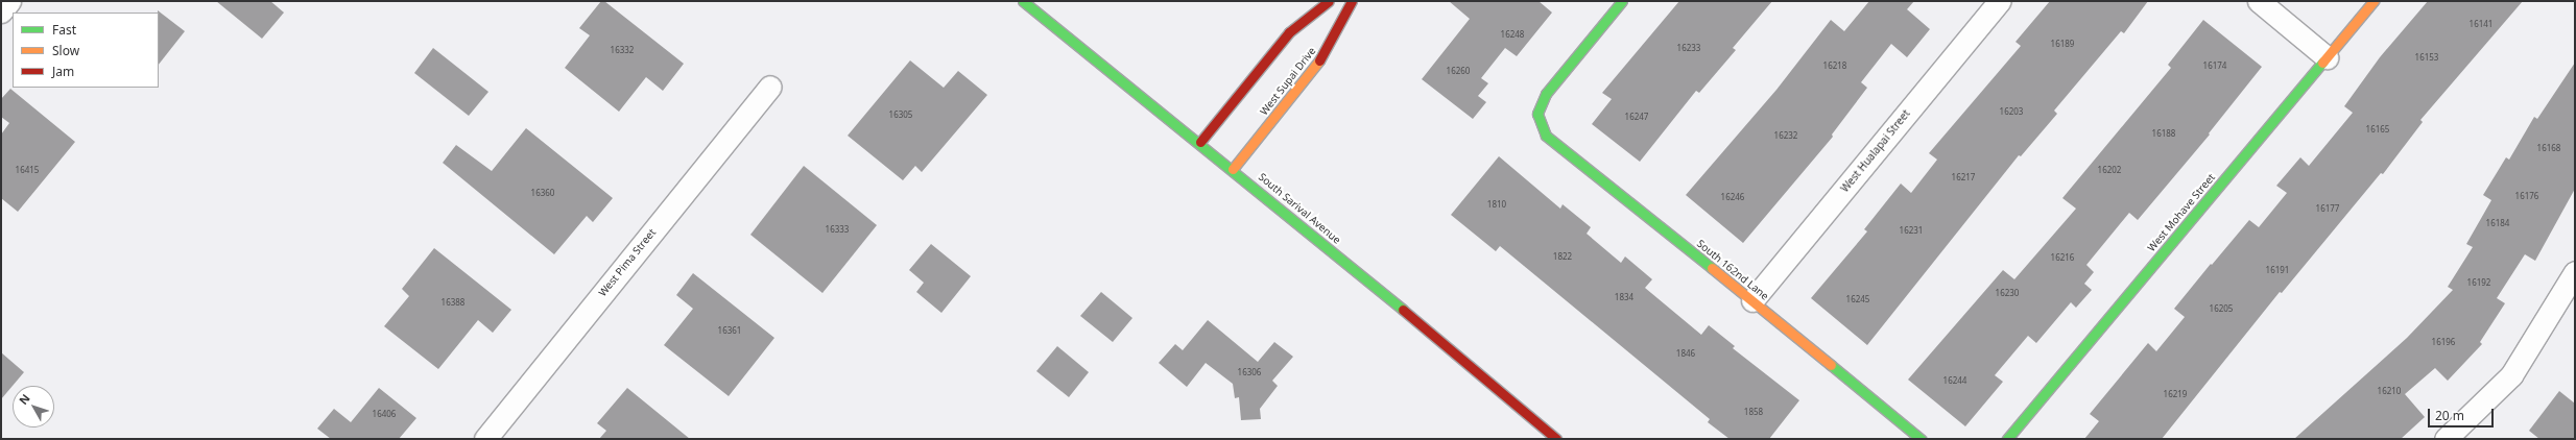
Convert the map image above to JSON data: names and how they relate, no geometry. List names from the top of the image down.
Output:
{
  "streets": {
    "street": [
      "West Supai Drive",
      "West Hualapai Street",
      "South Sarival Avenue",
      "West Mohave Street",
      "West Pima Street",
      "South 162nd Lane"
    ]
  },
  "crossings": [
    ["West Supai Drive", "South Sarival Avenue"],
    ["West Hualapai Street", "South 162nd Lane"]
  ],
  "house_numbers": [
    "16141",
    "16248",
    "16189",
    "16233",
    "16332",
    "16153",
    "16218",
    "16174",
    "16260",
    "16203",
    "16305",
    "16247",
    "16165",
    "16188",
    "16232",
    "16168",
    "16415",
    "16202",
    "16217",
    "16360",
    "16176",
    "16246",
    "1810",
    "16177",
    "16184",
    "16333",
    "16231",
    "1822",
    "16216",
    "16191",
    "16192",
    "16230",
    "1834",
    "16245",
    "16388",
    "16205",
    "16361",
    "16196",
    "1846",
    "16306",
    "16244",
    "16210",
    "16219",
    "1858",
    "16406"
  ],
  "legend": ["Fast", "Slow", "Jam"],
  "scale_bar": "20 m",
  "north": "top left"
}
